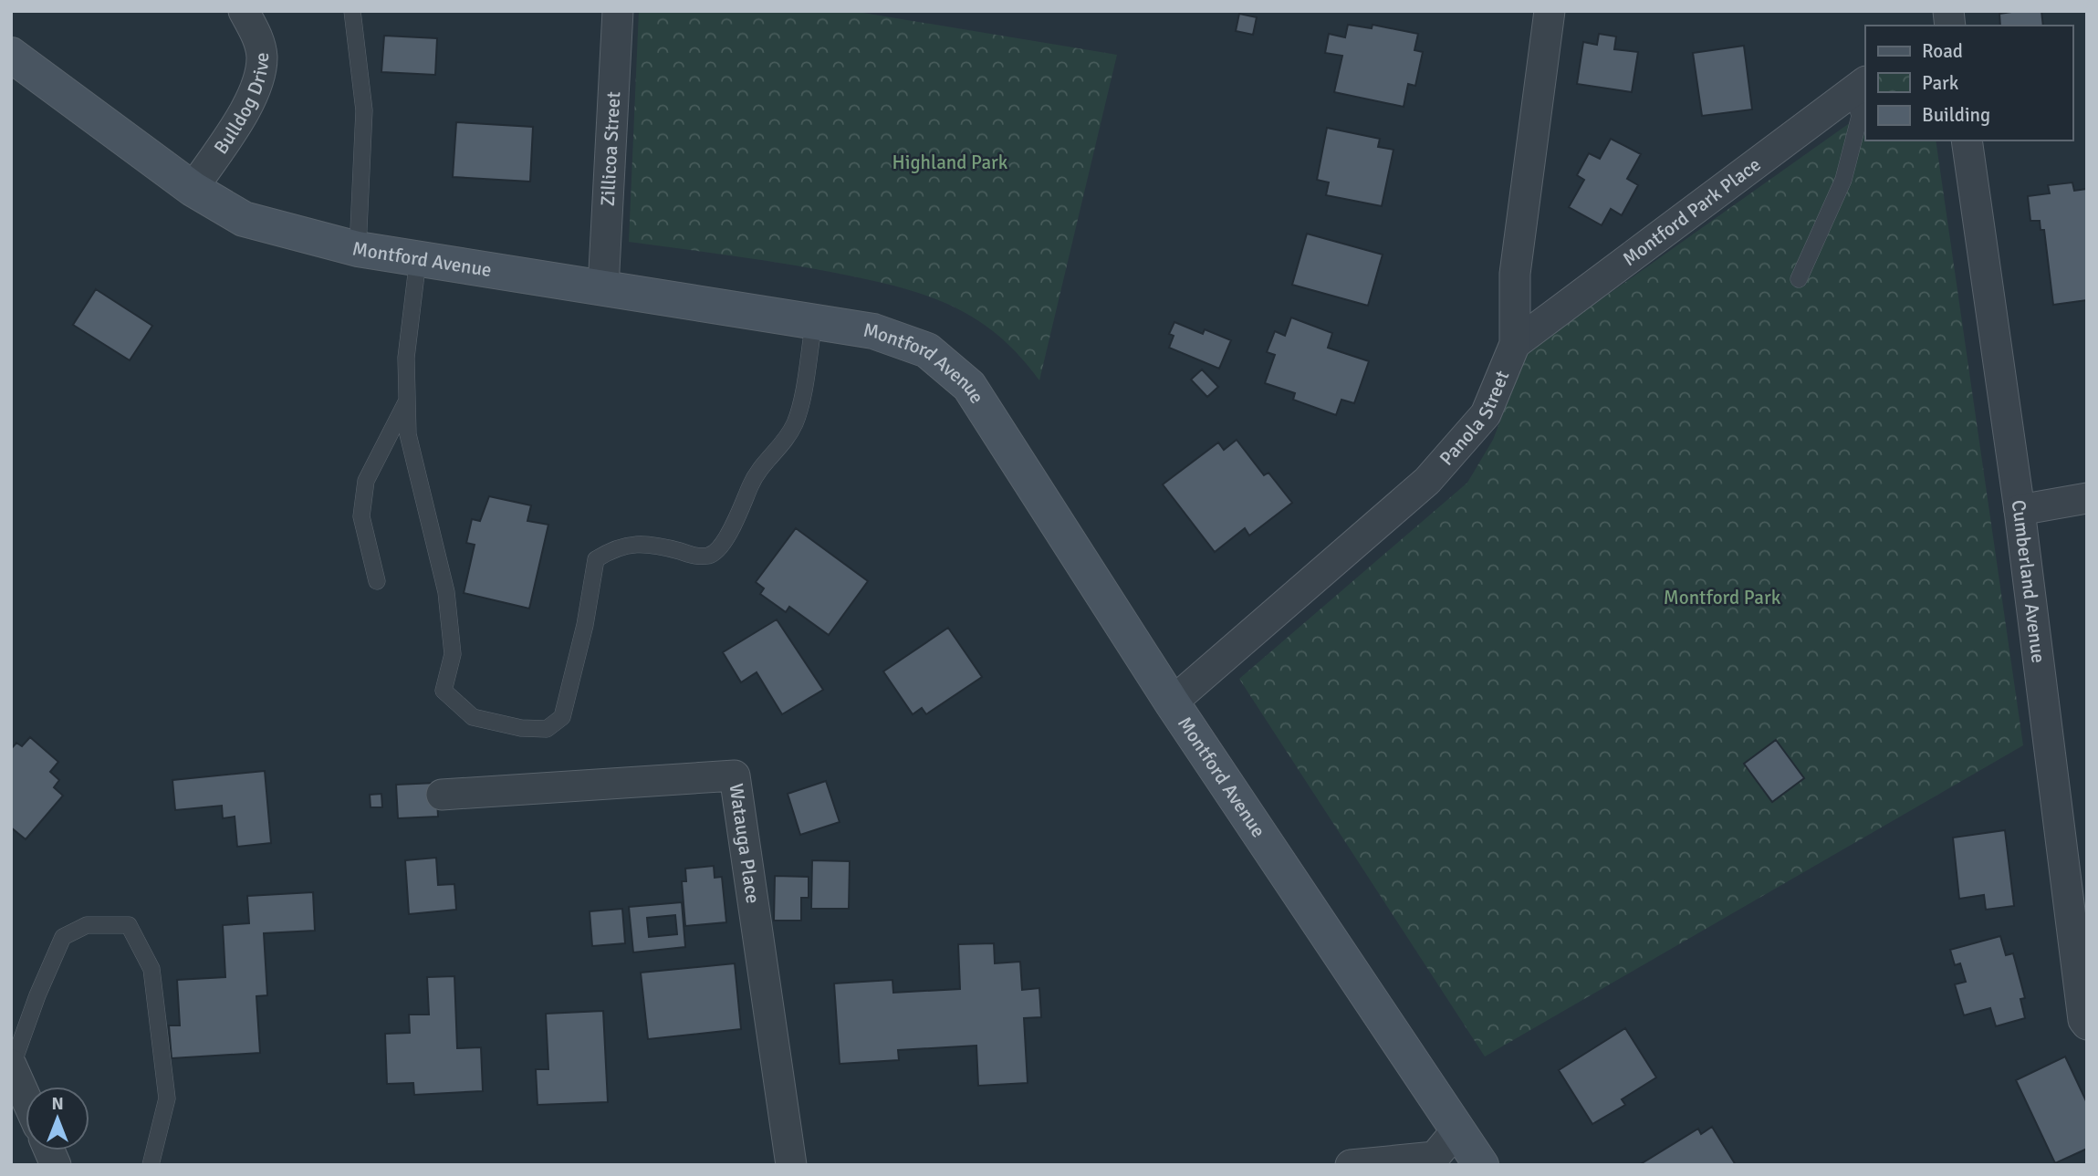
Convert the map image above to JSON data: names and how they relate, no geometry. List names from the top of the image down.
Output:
{
  "streets": {
    "street": [
      "Bulldog Drive",
      "Zillicoa Street",
      "Montford Park Place",
      "Montford Avenue",
      "Panola Street",
      "Cumberland Avenue",
      "Watauga Place"
    ]
  },
  "crossings": [
    ["Bulldog Drive", "Montford Avenue"],
    ["Zillicoa Street", "Montford Avenue"],
    ["Montford Park Place", "Panola Street"],
    ["Montford Avenue", "Panola Street"]
  ],
  "parks": ["Highland Park", "Montford Park"],
  "legend": ["Road", "Park", "Building"],
  "north": "top"
}
